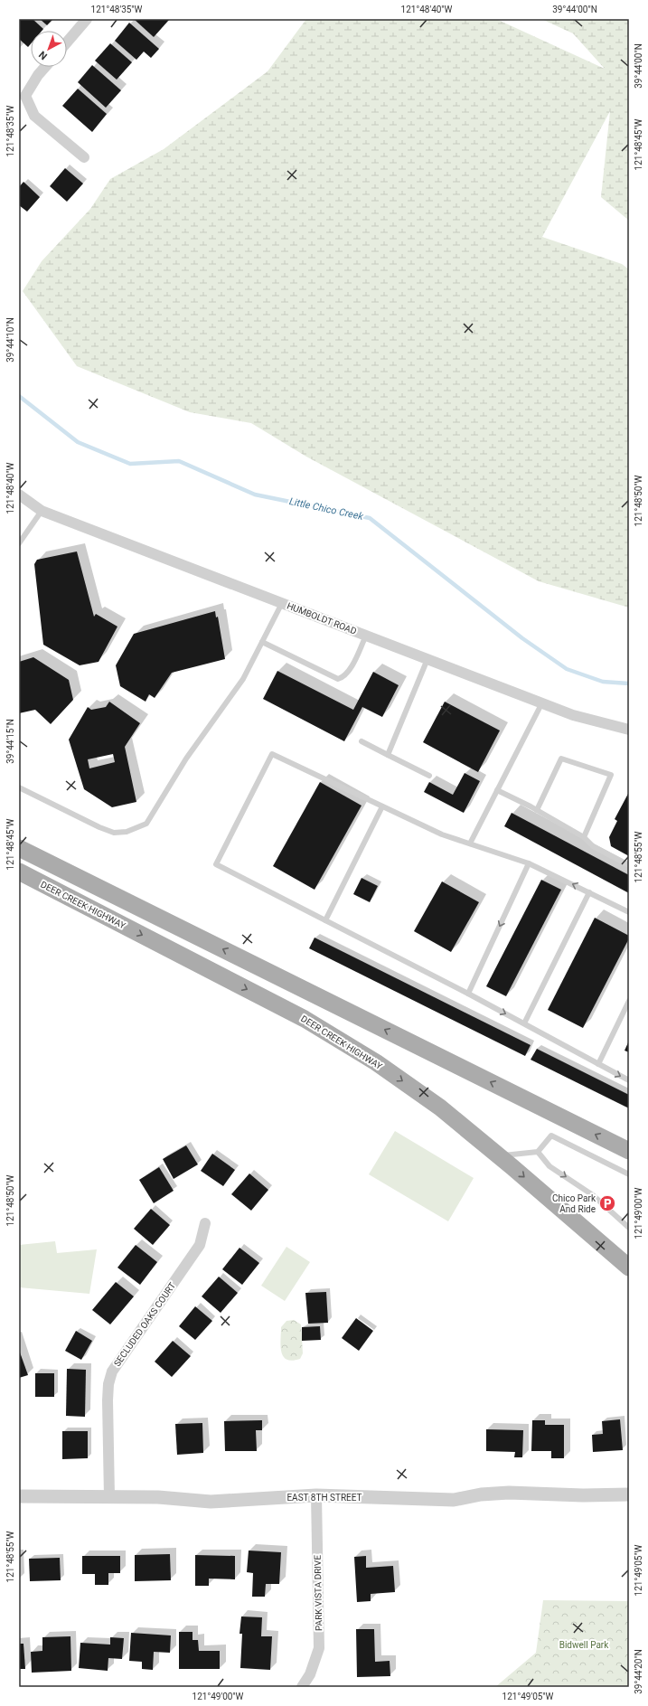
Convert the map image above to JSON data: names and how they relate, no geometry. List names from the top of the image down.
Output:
{
  "streets": {
    "main road": ["DEER CREEK HIGHWAY"],
    "street": [
      "HUMBOLDT ROAD",
      "SECLUDED OAKS COURT",
      "EAST 8TH STREET",
      "PARK VISTA DRIVE"
    ]
  },
  "crossings": [
    ["SECLUDED OAKS COURT", "EAST 8TH STREET"],
    ["EAST 8TH STREET", "PARK VISTA DRIVE"]
  ],
  "water": ["Little Chico Creek"],
  "parks": ["Bidwell Park"],
  "places": {
    "parking": ["Chico Park And Ride"]
  },
  "north": "bottom left",
  "coordinates": [
    "121°48'35\"W",
    "121°48'40\"W",
    "39°44'00\"N",
    "121°48'45\"W",
    "39°44'10\"N",
    "121°48'50\"W",
    "39°44'15\"N",
    "121°48'55\"W",
    "121°49'00\"W",
    "121°49'05\"W",
    "39°44'20\"N"
  ]
}
